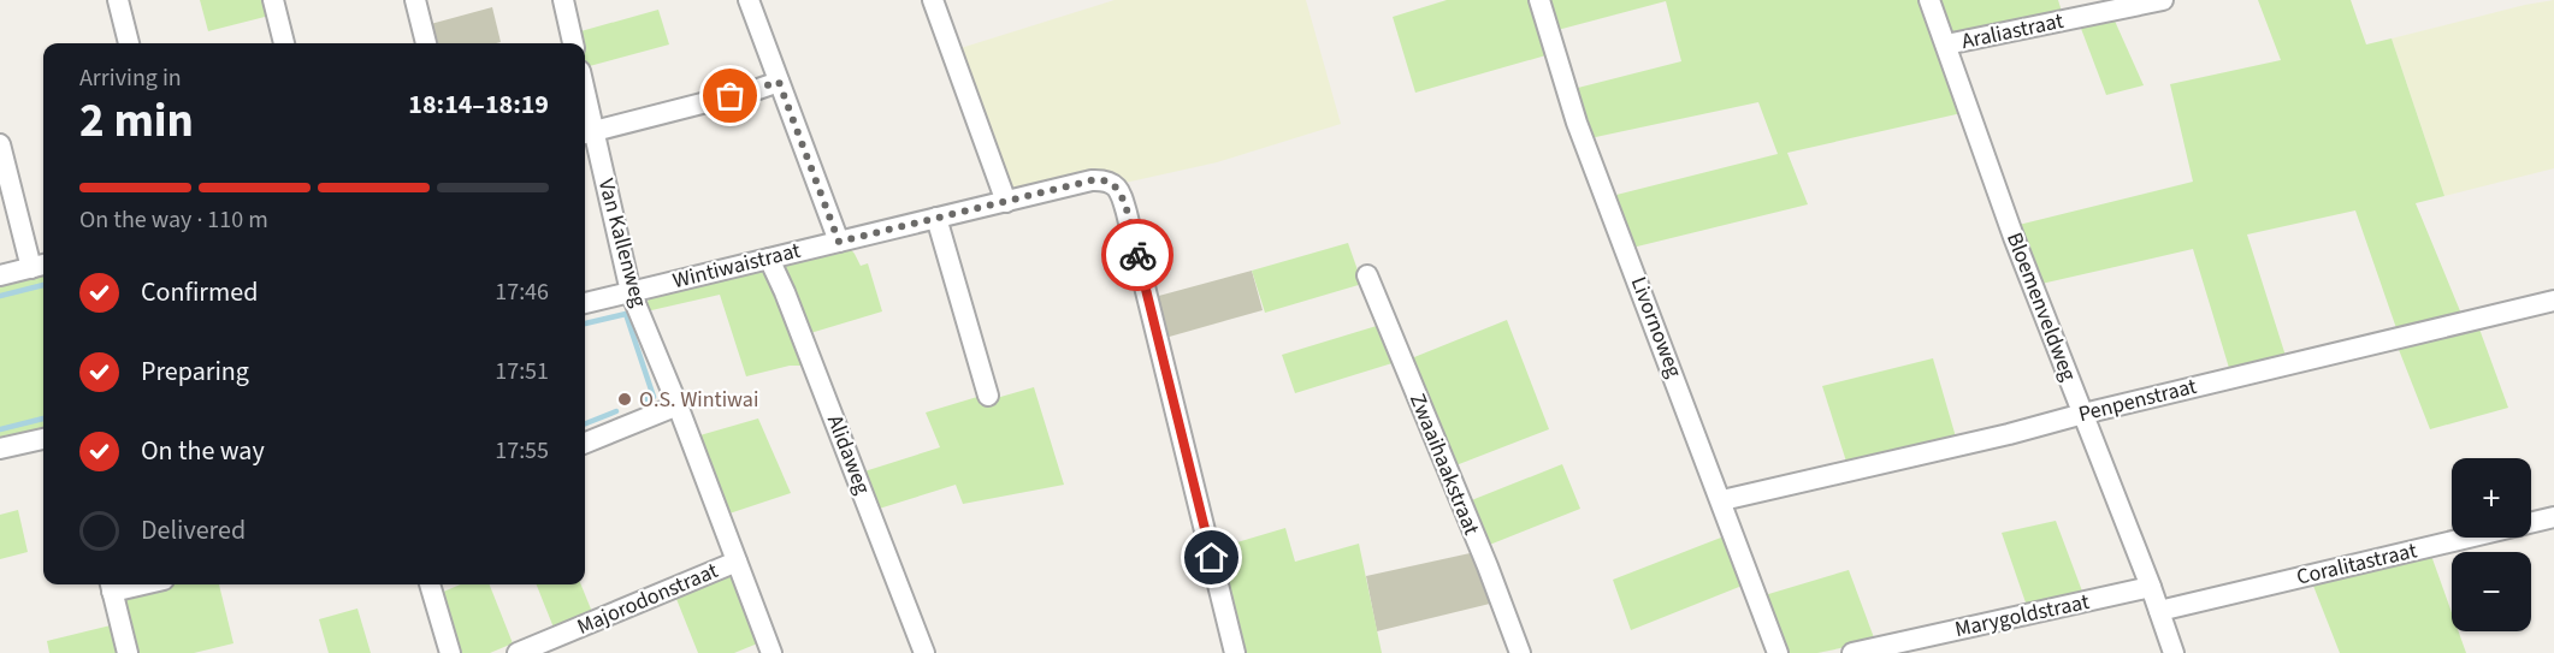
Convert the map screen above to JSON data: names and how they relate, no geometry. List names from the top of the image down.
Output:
{
  "streets": {
    "street": [
      "Araliastraat",
      "Van Kallenweg",
      "Wintiwaistraat",
      "Bloemenveldweg",
      "Livornoweg",
      "Penpenstraat",
      "Alidaweg",
      "Zwaaihaakstraat",
      "Coralitastraat",
      "Majorodonstraat",
      "Marygoldstraat"
    ]
  },
  "crossings": [
    ["Araliastraat", "Bloemenveldweg"],
    ["Van Kallenweg", "Wintiwaistraat"],
    ["Van Kallenweg", "Majorodonstraat"],
    ["Wintiwaistraat", "Alidaweg"],
    ["Bloemenveldweg", "Penpenstraat"],
    ["Bloemenveldweg", "Coralitastraat"],
    ["Bloemenveldweg", "Marygoldstraat"],
    ["Livornoweg", "Penpenstraat"]
  ],
  "places": ["O.S. Wintiwai"],
  "page": {
    "heading": ["2 min", "Arriving in", "18:14–18:19"],
    "bar": "On the way · 110 m",
    "list": [
      ["Confirmed", "17:46"],
      ["Preparing", "17:51"],
      ["On the way", "17:55"],
      "Delivered"
    ],
    "map_buttons": ["+", "−"]
  }
}
